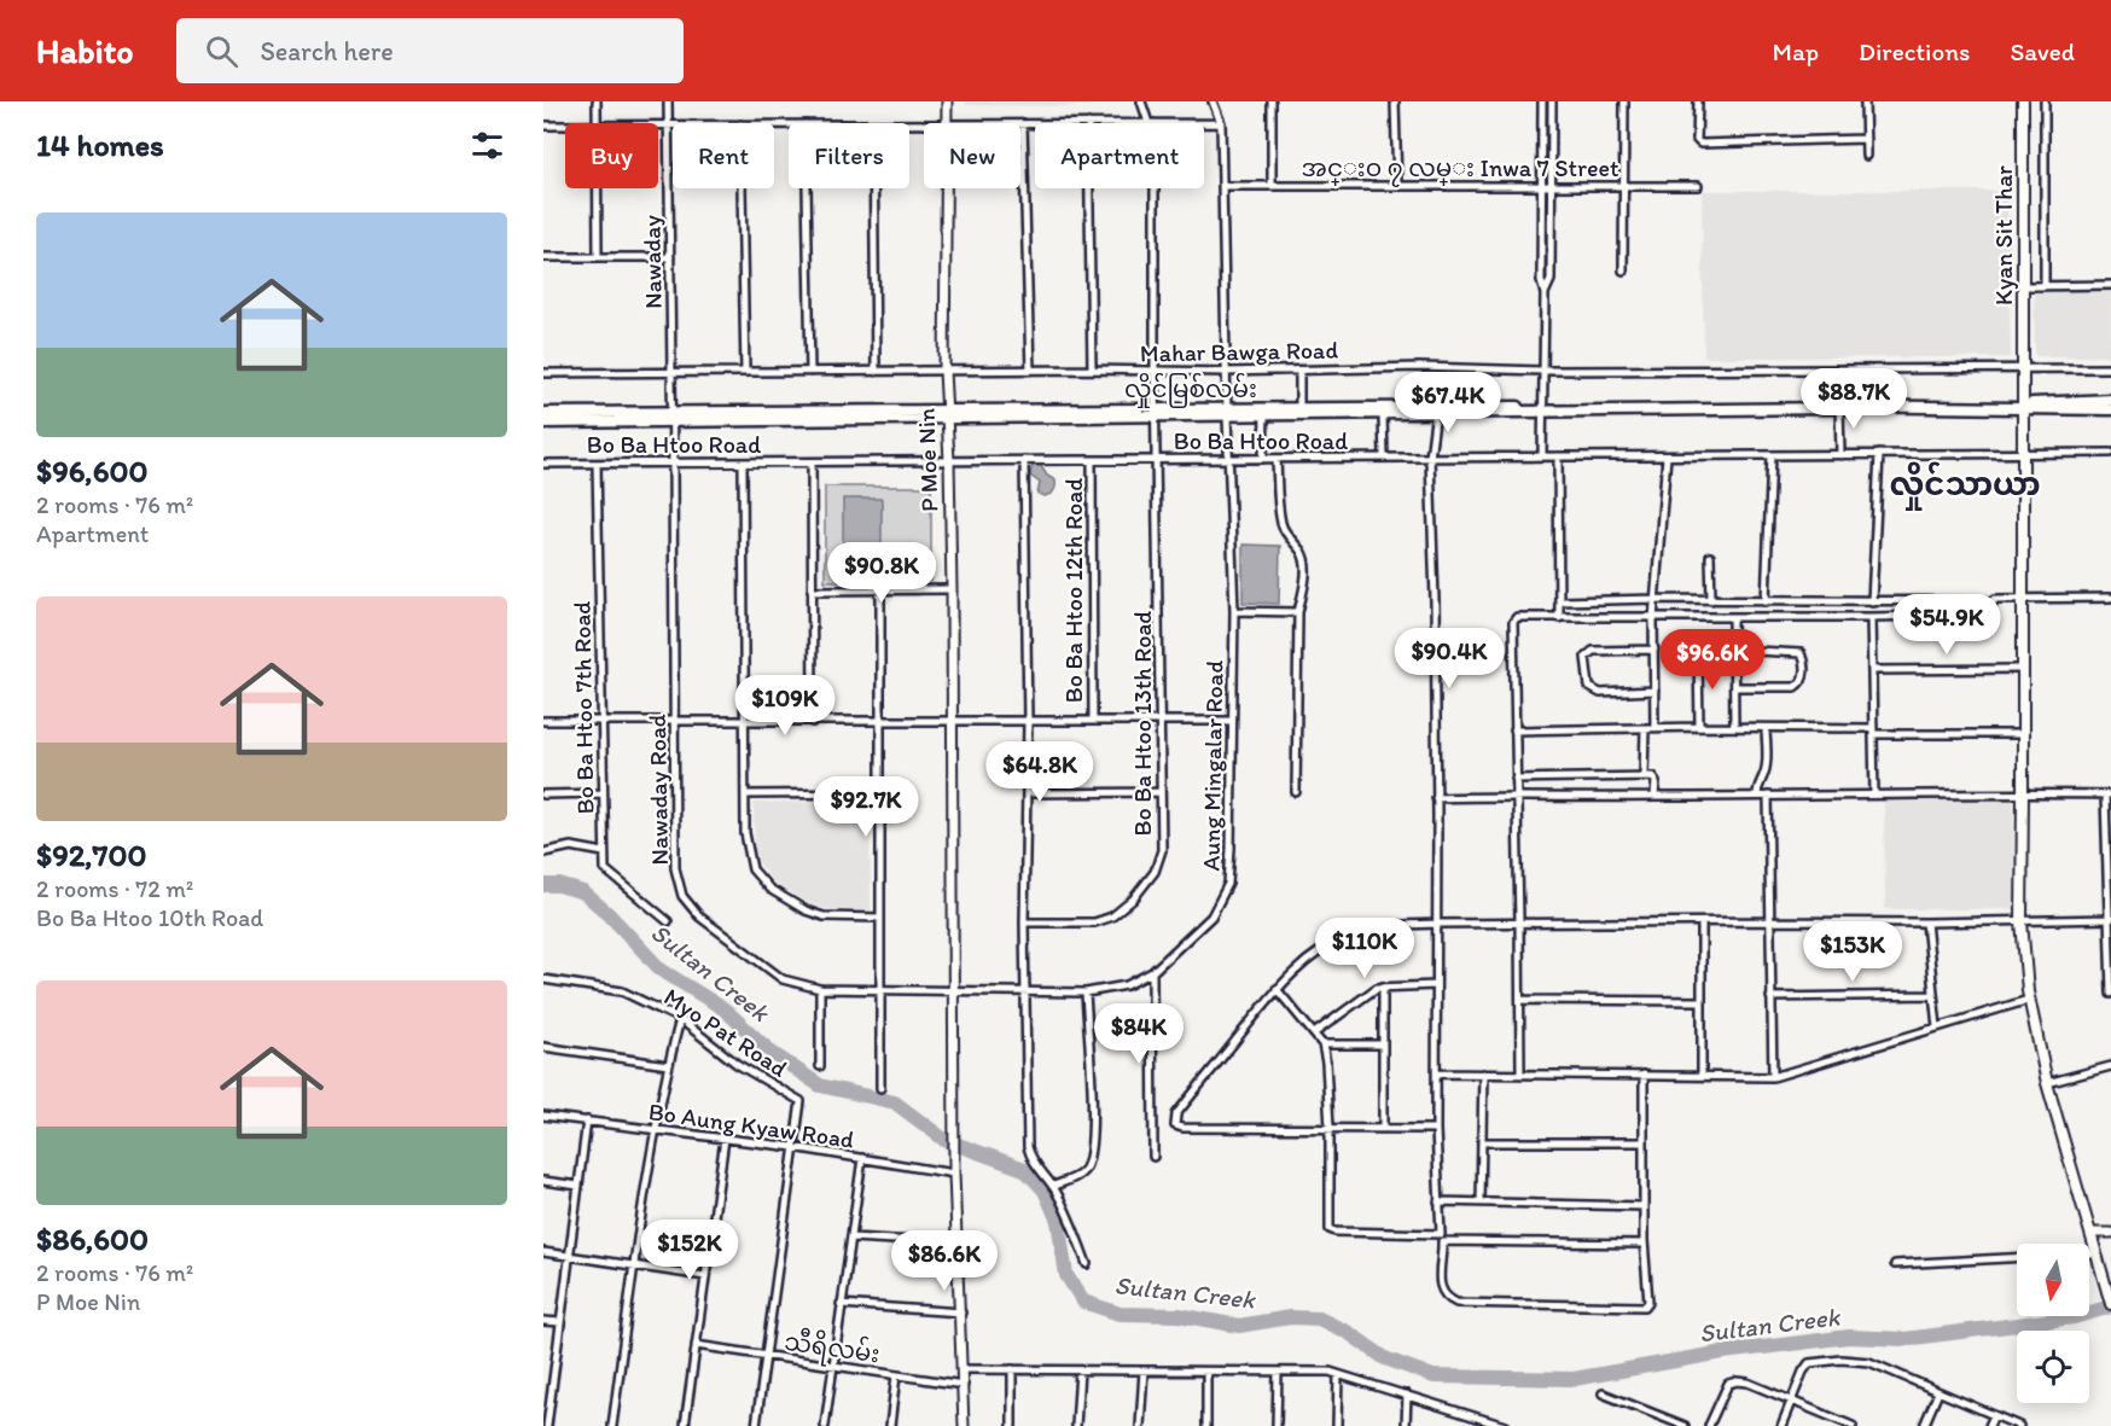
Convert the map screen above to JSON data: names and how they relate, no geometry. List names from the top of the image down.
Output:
{
  "streets": {
    "main road": ["Kyan Sit Thar", "လှိုင်မြစ်လမ်း"],
    "street": [
      "အင္းဝ ၇ လမ္း Inwa 7 Street",
      "Nawaday",
      "Mahar Bawga Road",
      "Bo Ba Htoo Road",
      "P Moe Nin",
      "Bo Ba Htoo 12th Road",
      "Bo Ba Htoo 7th Road",
      "Bo Ba Htoo 13th Road",
      "Aung Mingalar Road",
      "Nawaday Road",
      "Myo Pat Road",
      "Bo Aung Kyaw Road",
      "သီရိလမ်း"
    ]
  },
  "crossings": [
    ["အင္းဝ ၇ လမ္း Inwa 7 Street", "Aung Mingalar Road"],
    ["Kyan Sit Thar", "Mahar Bawga Road"],
    ["Kyan Sit Thar", "လှိုင်မြစ်လမ်း"],
    ["Kyan Sit Thar", "Bo Ba Htoo Road"],
    ["Nawaday", "Mahar Bawga Road"],
    ["Nawaday", "လှိုင်မြစ်လမ်း"],
    ["Nawaday", "Nawaday Road"],
    ["Mahar Bawga Road", "P Moe Nin"],
    ["Mahar Bawga Road", "Bo Ba Htoo 13th Road"],
    ["Mahar Bawga Road", "Aung Mingalar Road"],
    ["လှိုင်မြစ်လမ်း", "P Moe Nin"],
    ["လှိုင်မြစ်လမ်း", "Bo Ba Htoo 13th Road"],
    ["လှိုင်မြစ်လမ်း", "Aung Mingalar Road"],
    ["လှိုင်မြစ်လမ်း", "Nawaday Road"],
    ["Bo Ba Htoo Road", "P Moe Nin"],
    ["Bo Ba Htoo Road", "Bo Ba Htoo 12th Road"],
    ["Bo Ba Htoo Road", "Bo Ba Htoo 7th Road"],
    ["Bo Ba Htoo Road", "Bo Ba Htoo 13th Road"],
    ["Bo Ba Htoo Road", "Aung Mingalar Road"],
    ["Bo Ba Htoo Road", "Nawaday Road"],
    ["P Moe Nin", "Aung Mingalar Road"],
    ["P Moe Nin", "Nawaday Road"],
    ["P Moe Nin", "Bo Aung Kyaw Road"],
    ["Aung Mingalar Road", "Nawaday Road"],
    ["Myo Pat Road", "Bo Aung Kyaw Road"]
  ],
  "districts": ["လှိုင်သာယာ"],
  "water": ["Sultan Creek"],
  "north": "bottom",
  "page": {
    "header": "Habito",
    "search": "Search here",
    "nav": ["Map", "Directions", "Saved"],
    "heading": "14 homes",
    "chip": [
      "Buy",
      "Rent",
      "Filters",
      "New",
      "Apartment"
    ],
    "list": [
      {
        "name": "$96,600",
        "note": "2 rooms · 76 m² · Apartment"
      },
      {
        "name": "$92,700",
        "note": "2 rooms · 72 m² · Bo Ba Htoo 10th Road"
      },
      {
        "name": "$86,600",
        "note": "2 rooms · 76 m² · P Moe Nin"
      }
    ],
    "price": [
      "$88.7K",
      "$67.4K",
      "$90.8K",
      "$54.9K",
      "$90.4K",
      "$96.6K",
      "$109K",
      "$64.8K",
      "$92.7K",
      "$110K",
      "$153K",
      "$84K",
      "$152K",
      "$86.6K"
    ]
  }
}
